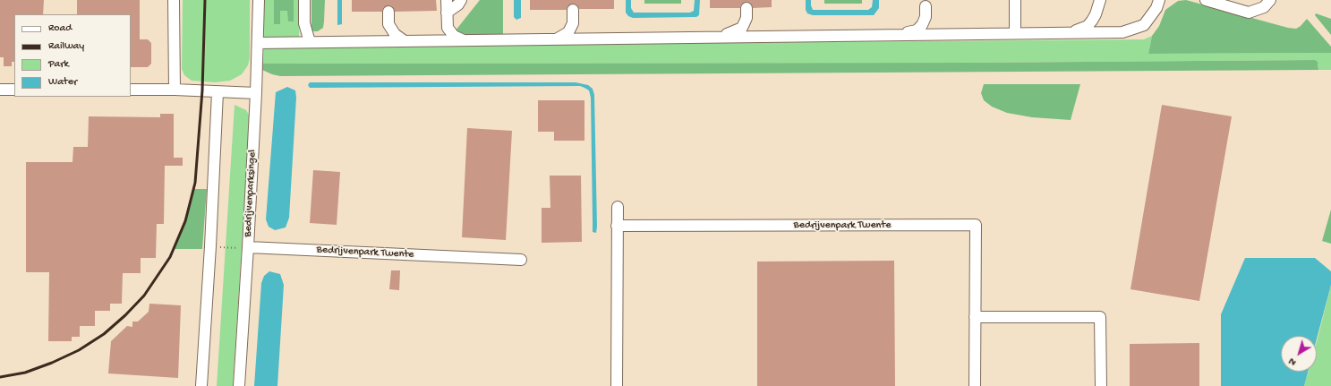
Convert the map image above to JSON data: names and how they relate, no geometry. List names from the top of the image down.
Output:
{
  "streets": {
    "street": ["Bedrijvenparksingel", "Bedrijvenpark Twente"]
  },
  "crossings": [
    ["Bedrijvenparksingel", "Bedrijvenpark Twente"]
  ],
  "legend": [
    "Road",
    "Railway",
    "Park",
    "Water"
  ],
  "north": "bottom left"
}
